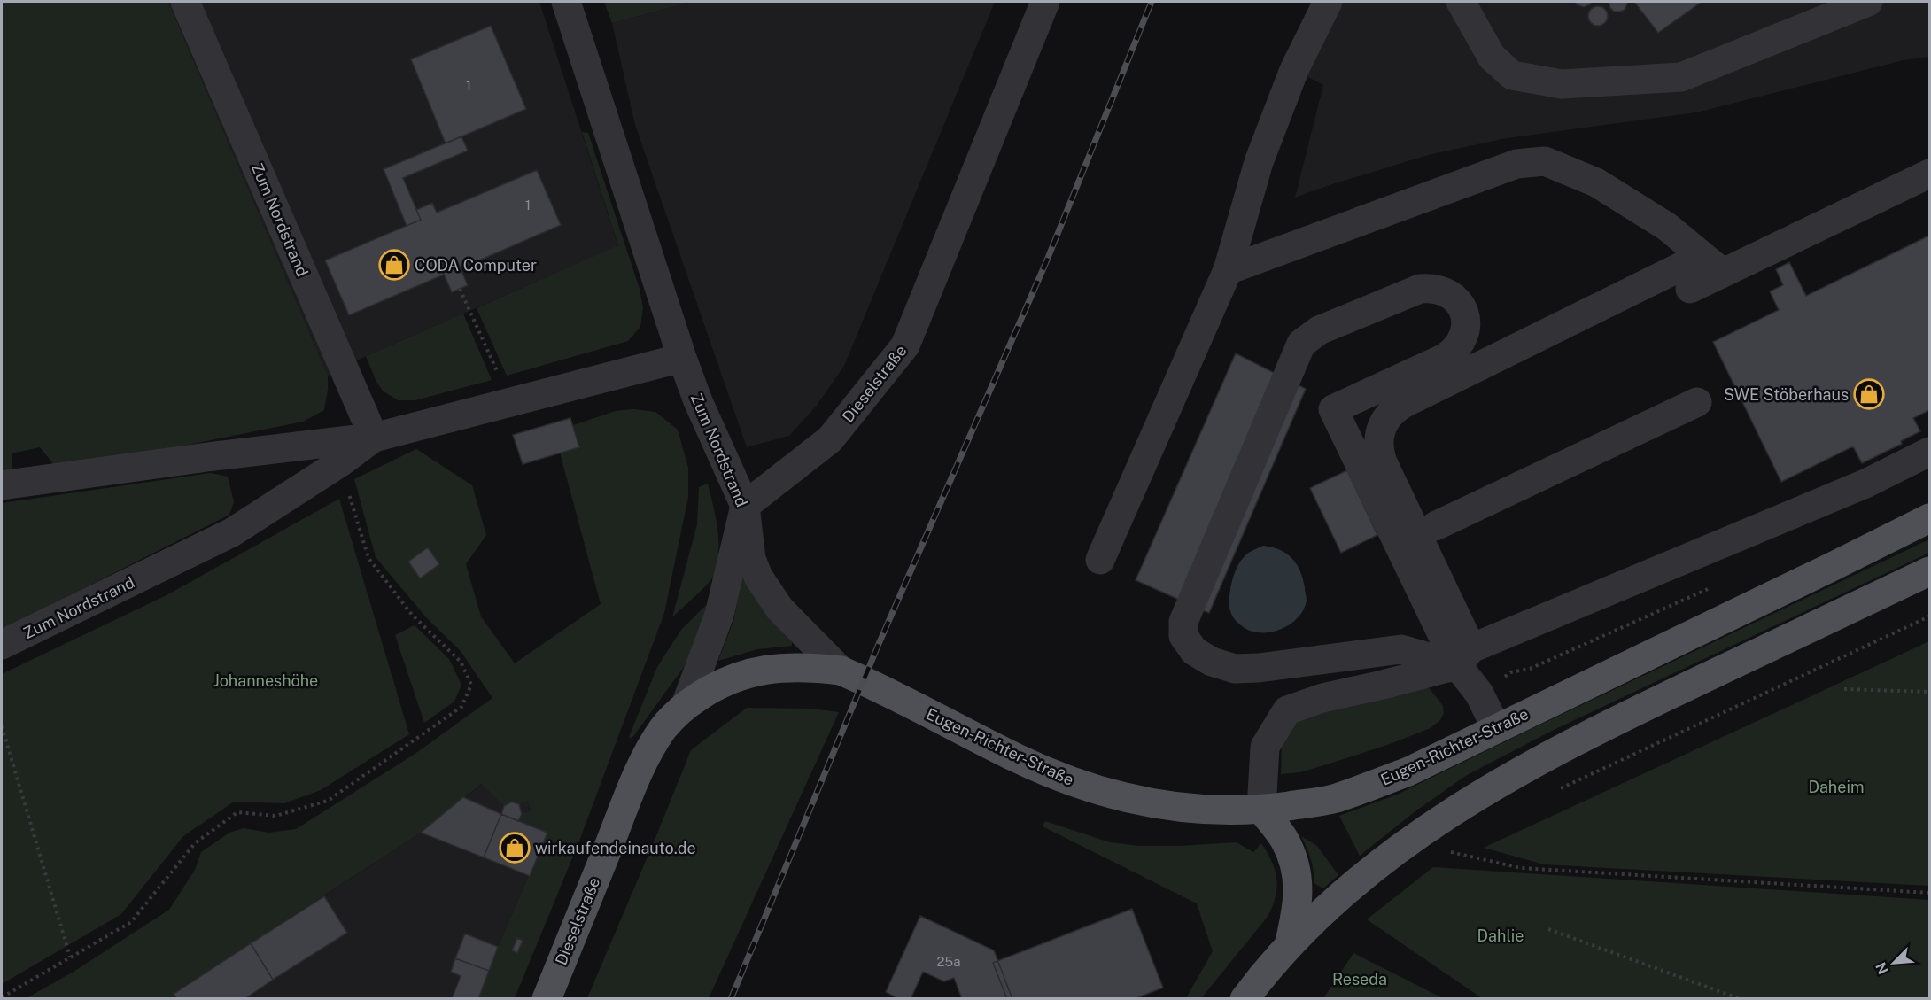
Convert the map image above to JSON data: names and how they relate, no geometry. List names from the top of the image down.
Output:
{
  "streets": {
    "main road": ["Dieselstraße", "Eugen-Richter-Straße"],
    "street": ["Zum Nordstrand"]
  },
  "crossings": [
    ["Zum Nordstrand", "Dieselstraße"],
    ["Zum Nordstrand", "Eugen-Richter-Straße"],
    ["Dieselstraße", "Eugen-Richter-Straße"]
  ],
  "parks": [
    "Johanneshöhe",
    "Daheim",
    "Dahlie",
    "Reseda"
  ],
  "places": {
    "shop": ["CODA Computer", "SWE Stöberhaus", "wirkaufendeinauto.de"]
  },
  "house_numbers": ["1", "1", "25a"],
  "north": "bottom left"
}
